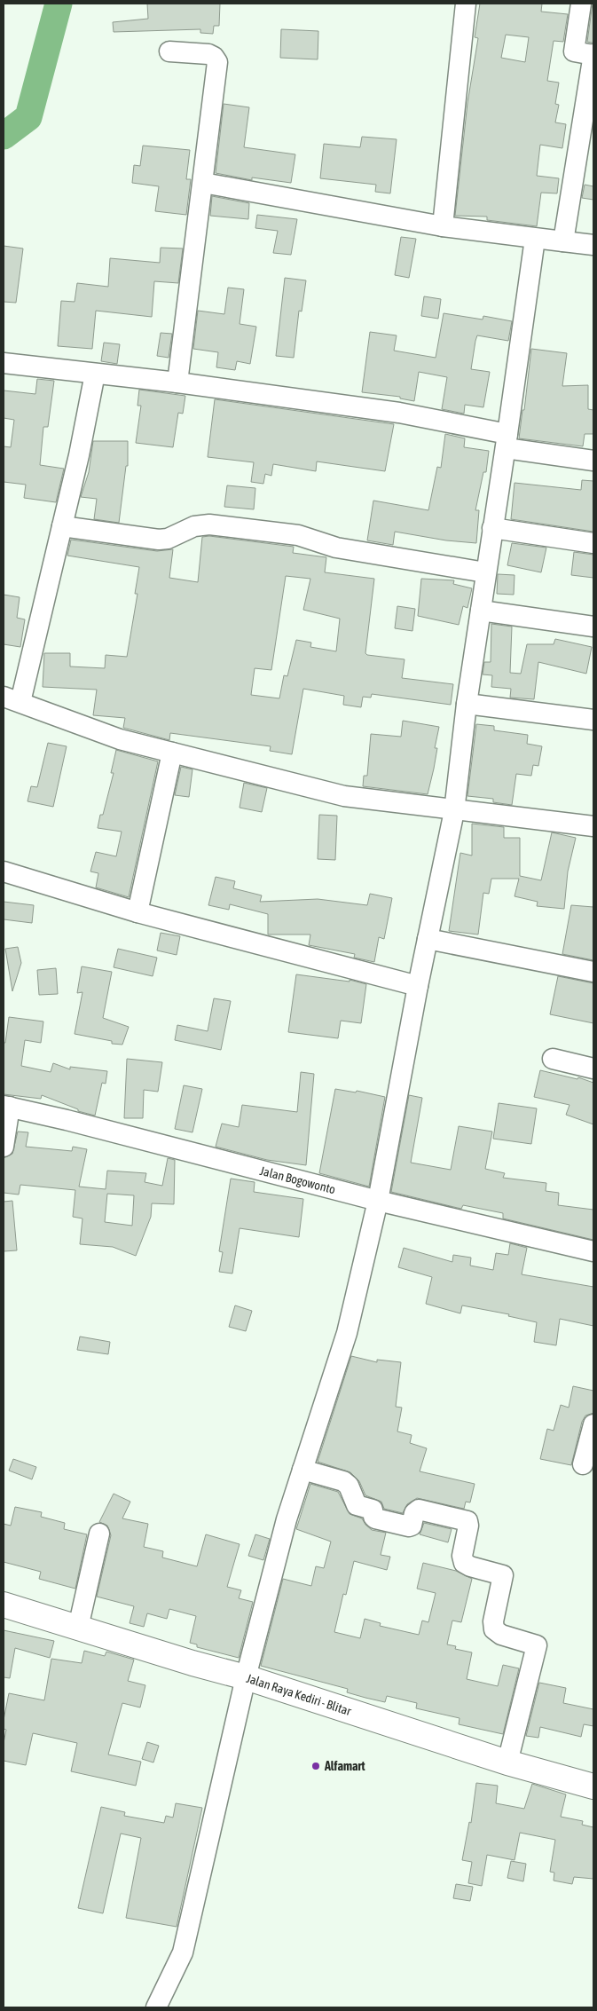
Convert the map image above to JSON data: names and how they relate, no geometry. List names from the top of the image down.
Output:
{
  "streets": {
    "main road": ["Jalan Raya Kediri - Blitar"],
    "street": ["Jalan Bogowonto"]
  },
  "places": ["Alfamart"]
}
